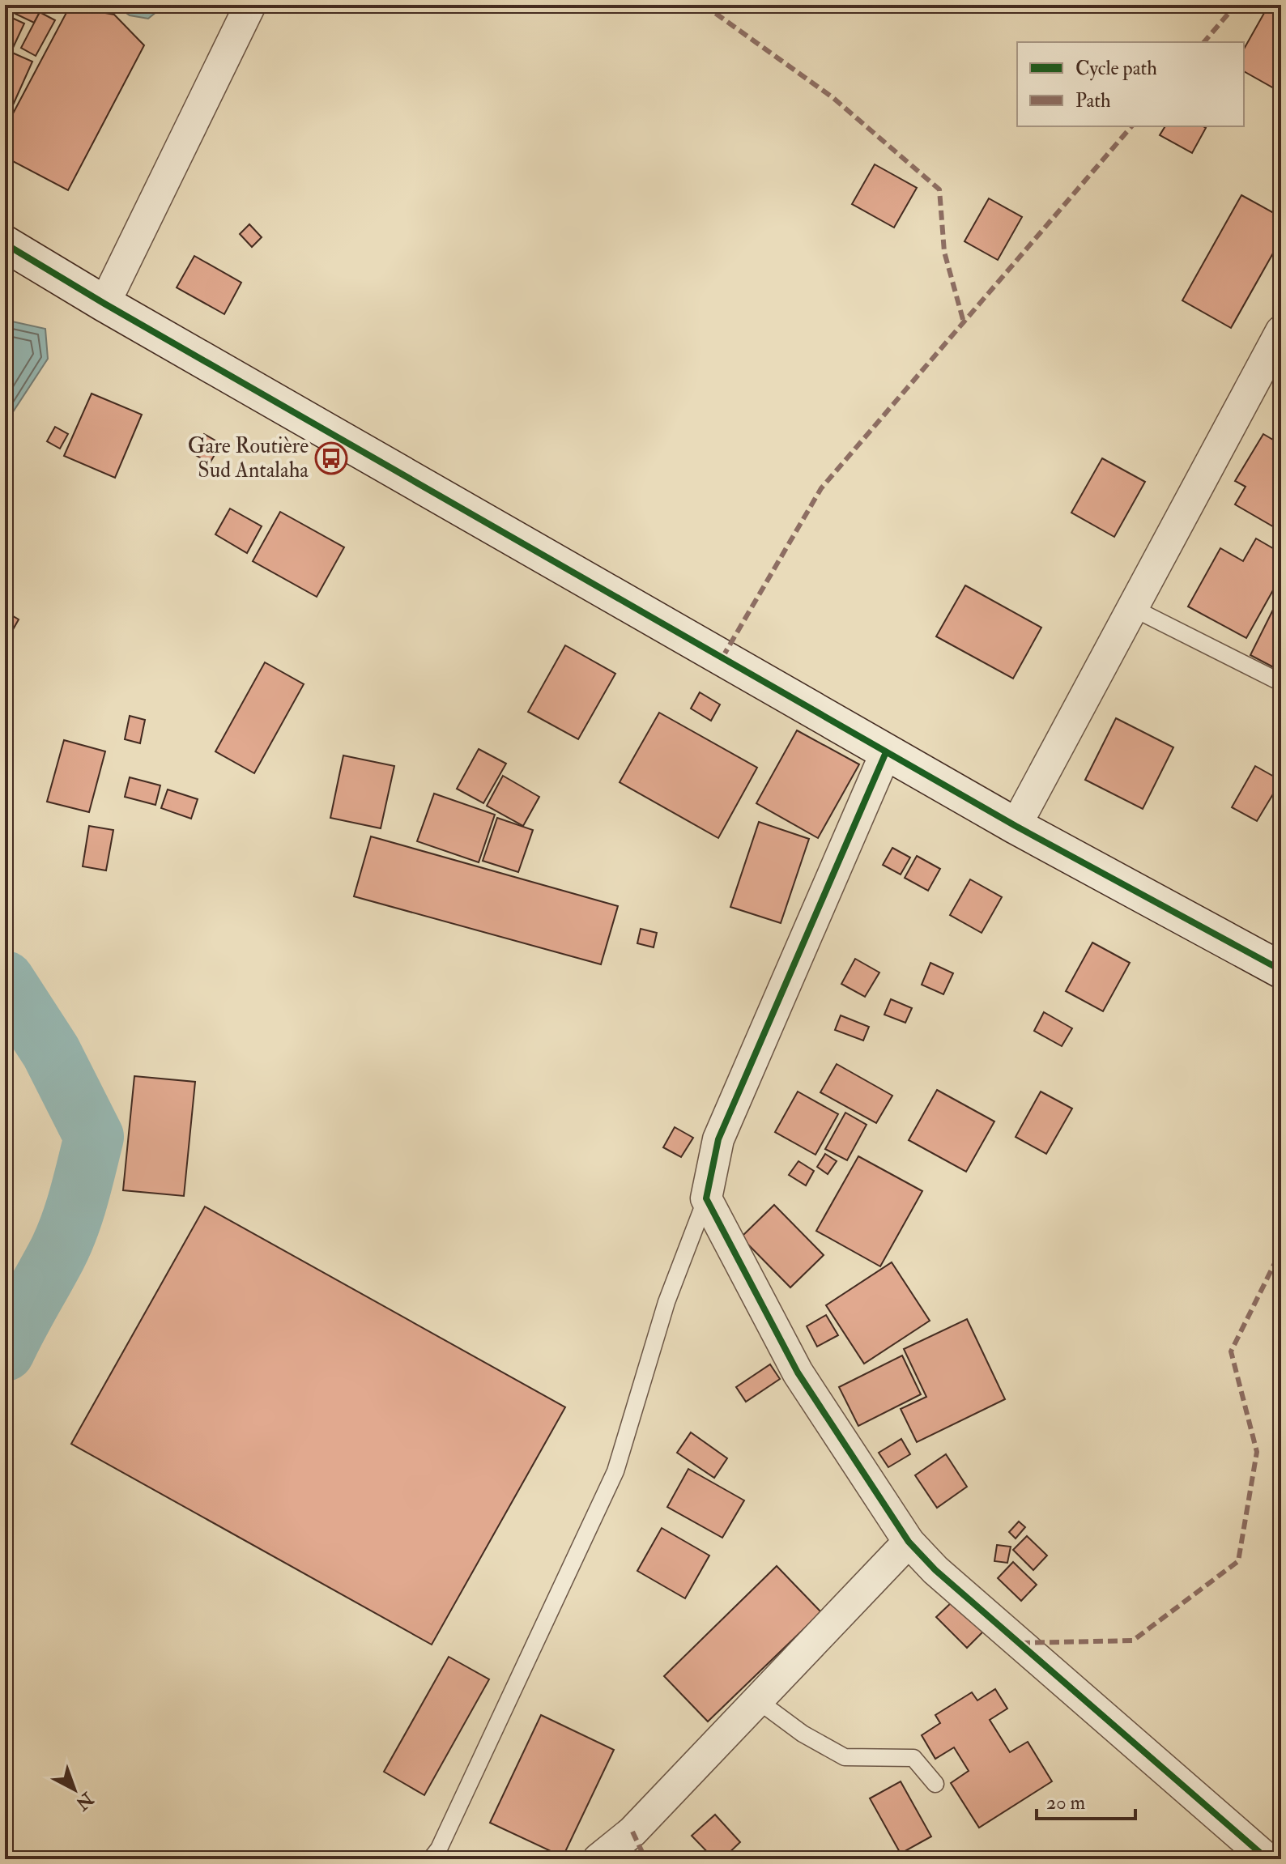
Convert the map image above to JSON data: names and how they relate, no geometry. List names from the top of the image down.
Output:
{
  "places": {
    "bus stop": ["Gare Routière Sud Antalaha"]
  },
  "legend": ["Cycle path", "Path"],
  "scale_bar": "20 m",
  "north": "bottom right"
}
